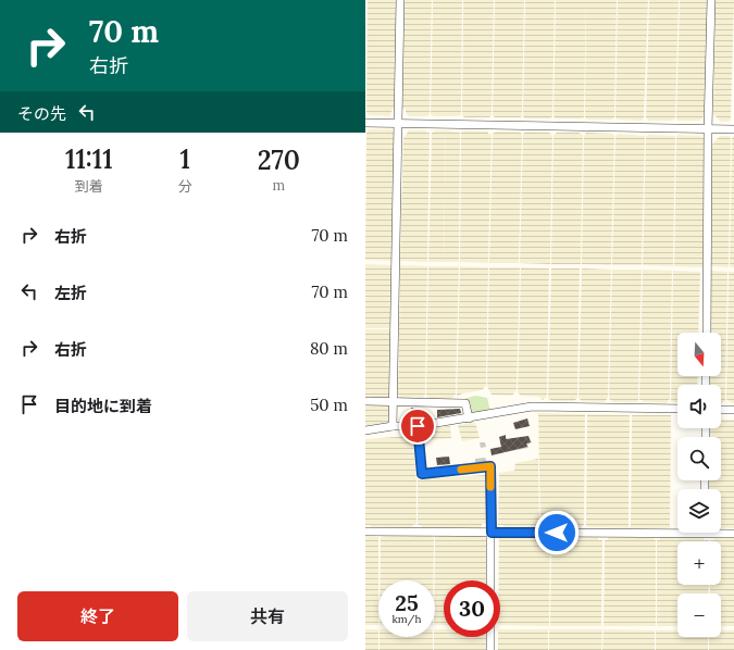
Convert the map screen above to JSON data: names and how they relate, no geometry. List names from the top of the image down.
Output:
{
  "north": "bottom",
  "page": {
    "turn": ["70 m", "右折"],
    "then": "その先",
    "eta": [
      "11:11",
      "到着",
      "1",
      "分",
      "270",
      "m"
    ],
    "list": [
      {
        "name": "右折",
        "value": "70 m"
      },
      {
        "name": "左折",
        "value": "70 m"
      },
      {
        "name": "右折",
        "value": "80 m"
      },
      {
        "name": "目的地に到着",
        "value": "50 m"
      }
    ],
    "map_buttons": ["+", "−"],
    "speed": "25 km/h",
    "limit": "30",
    "buttons": ["終了", "共有"]
  }
}
